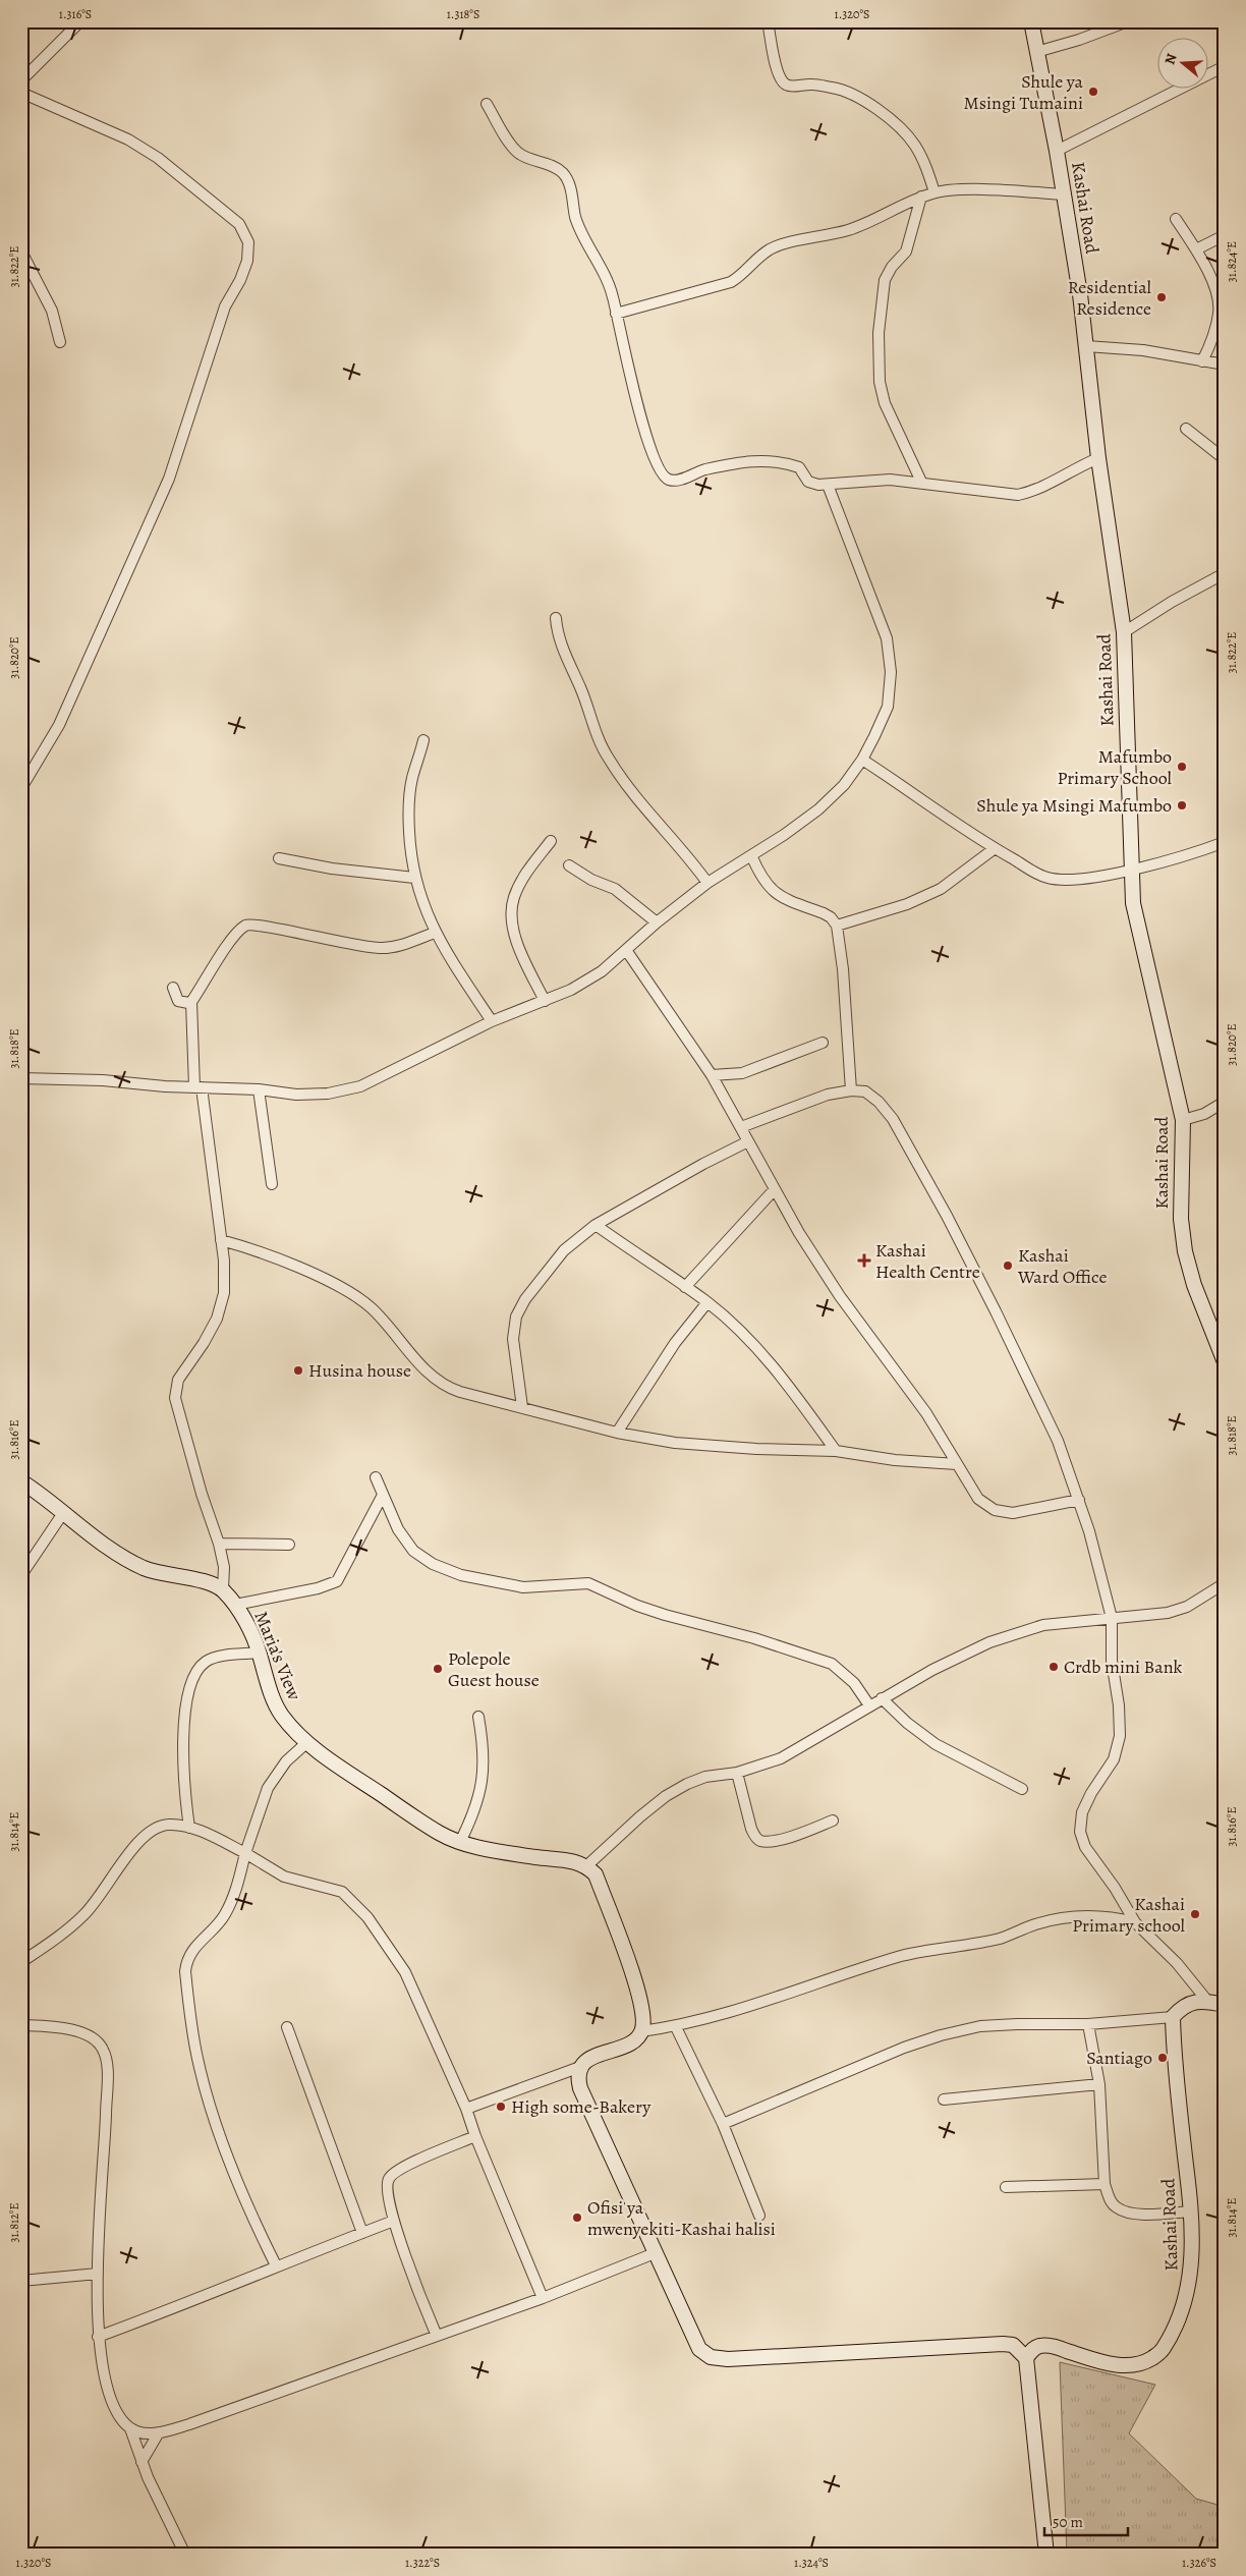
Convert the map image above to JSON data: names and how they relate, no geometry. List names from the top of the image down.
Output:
{
  "streets": {
    "street": ["Kashai Road", "Maria's View"]
  },
  "places": {
    "other": [
      "Shule ya Msingi Tumaini",
      "Residential Residence",
      "Mafumbo Primary School",
      "Shule ya Msingi Mafumbo",
      "Kashai Ward Office",
      "Husina house",
      "Crdb mini Bank",
      "Polepole Guest house",
      "Kashai Primary school",
      "Santiago",
      "High some-Bakery",
      "Ofisi ya mwenyekiti-Kashai halisi"
    ],
    "health": ["Kashai Health Centre"]
  },
  "scale_bar": "50 m",
  "north": "left",
  "coordinates": [
    "1.316°S",
    "1.318°S",
    "1.320°S",
    "31.824°E",
    "31.822°E",
    "31.820°E",
    "31.818°E",
    "31.816°E",
    "31.814°E",
    "31.812°E",
    "1.322°S",
    "1.324°S",
    "1.326°S"
  ]
}
